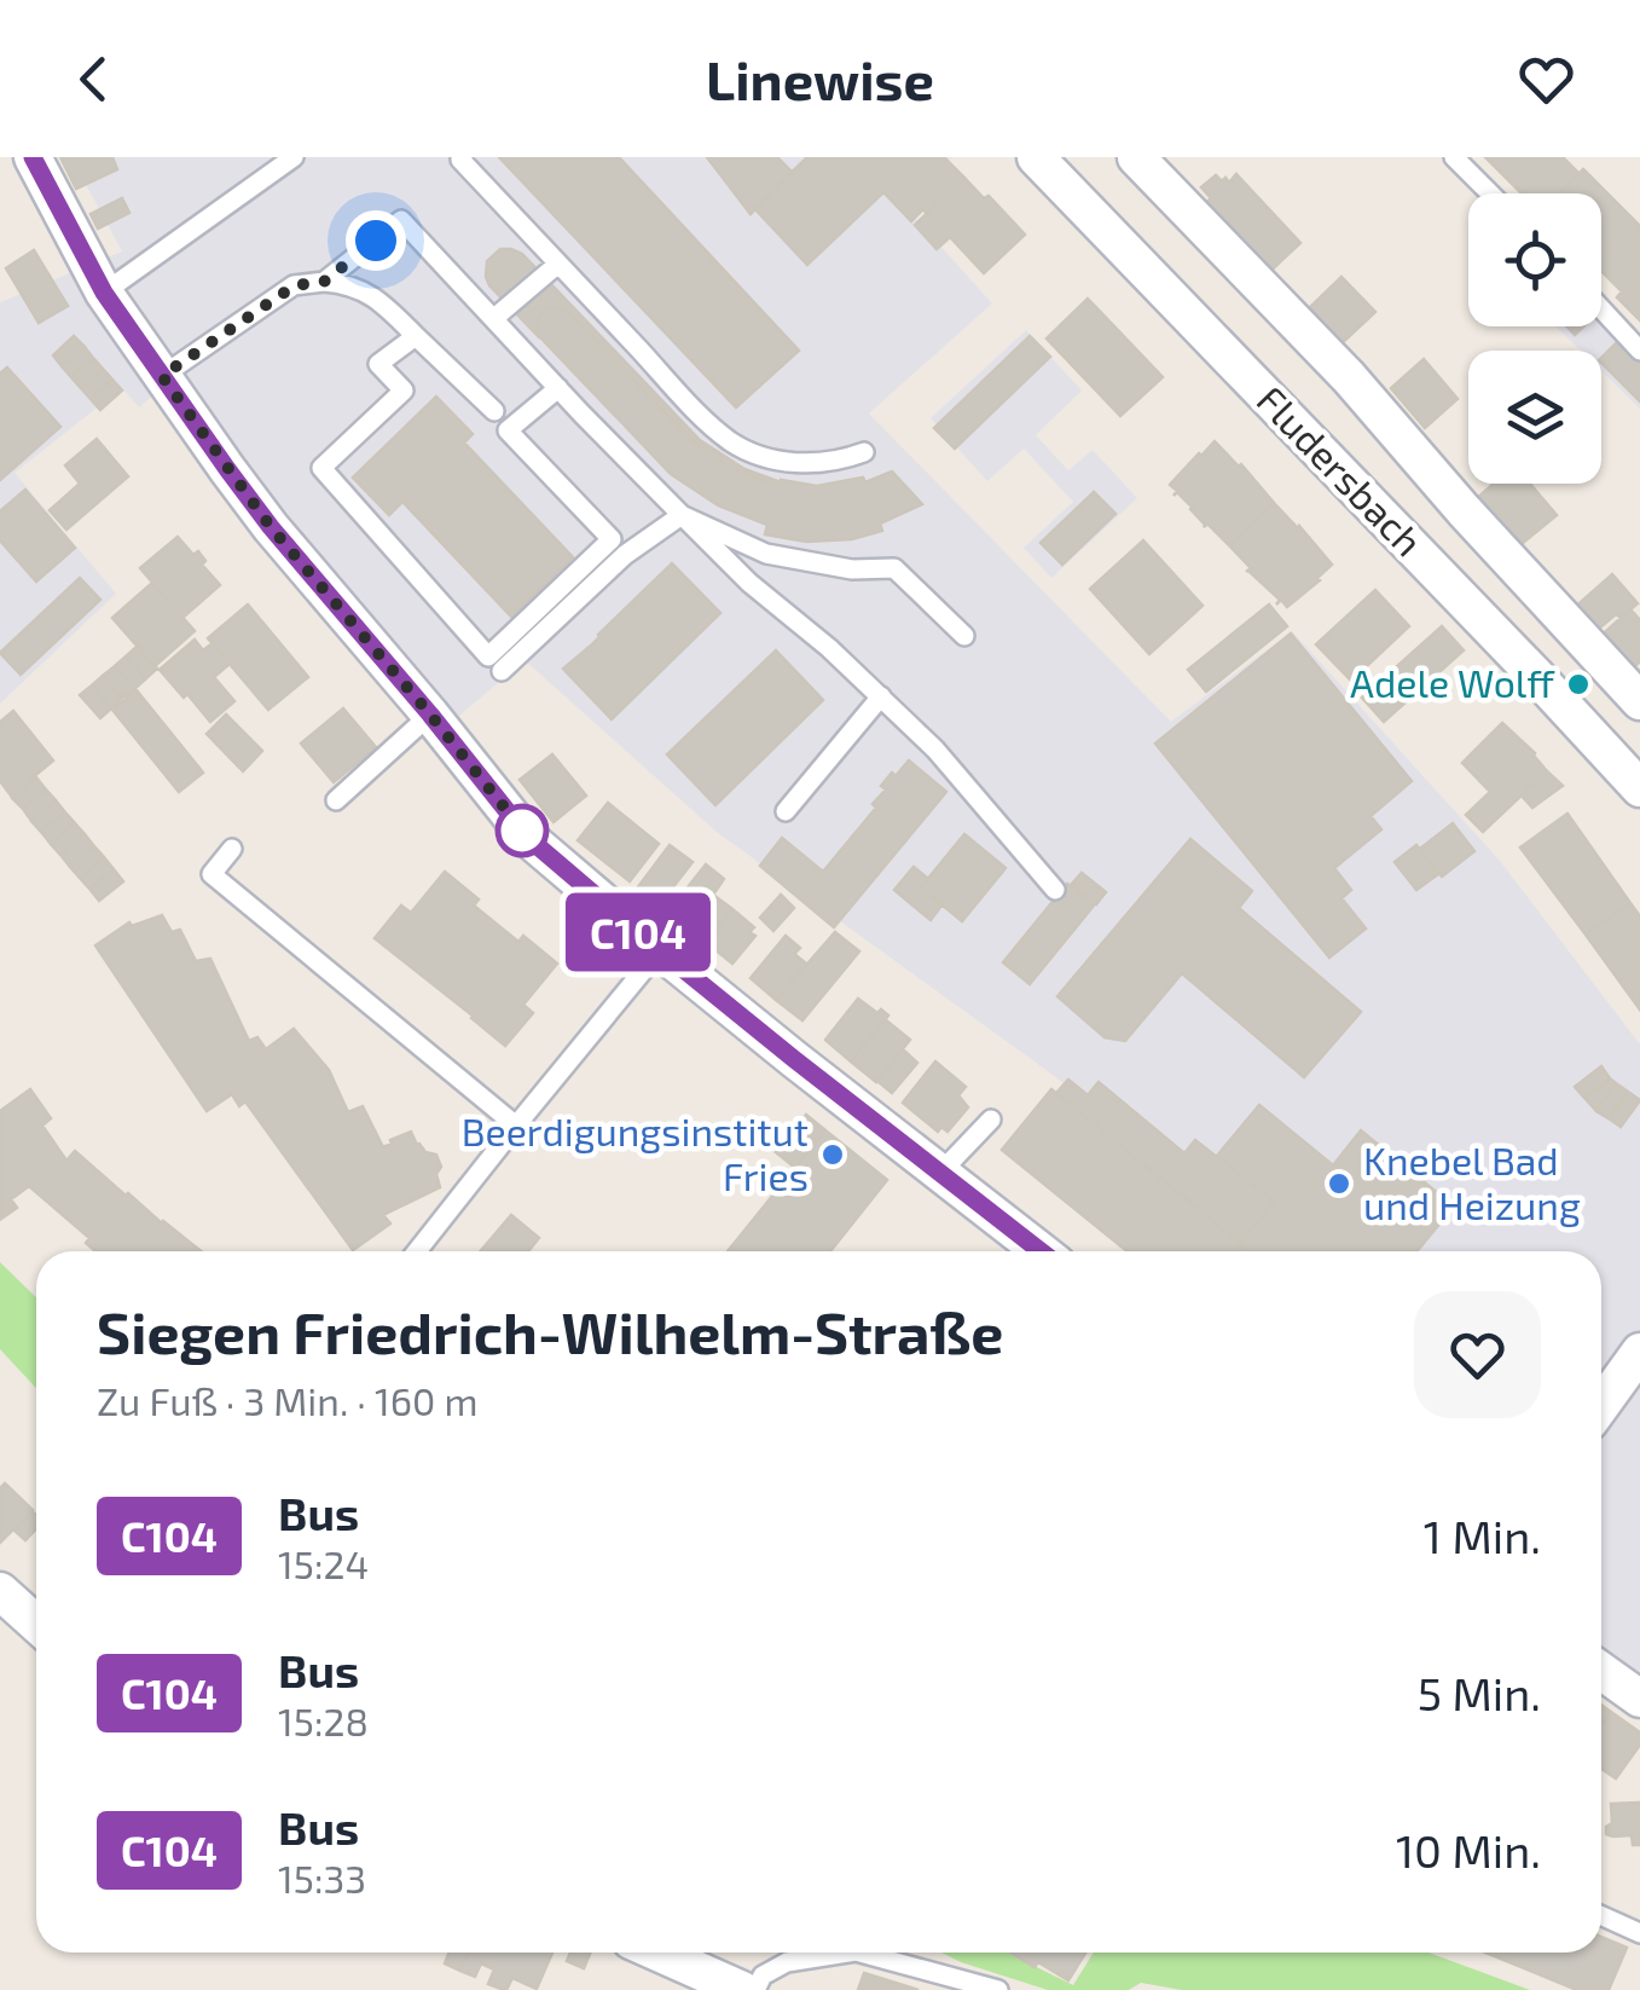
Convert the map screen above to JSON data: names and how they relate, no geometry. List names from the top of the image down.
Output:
{
  "streets": {
    "street": ["Fludersbach"]
  },
  "places": ["Adele Wolff", "Beerdigungsinstitut Fries", "Knebel Bad und Heizung"],
  "lines": ["bus line C104"],
  "page": {
    "header": "Linewise",
    "on_map": "C104",
    "heading": ["Siegen Friedrich-Wilhelm-Straße", "Zu Fuß · 3 Min. · 160 m"],
    "list": [
      {
        "mark": "C104",
        "name": "Bus",
        "note": "15:24",
        "value": "1 Min."
      },
      {
        "mark": "C104",
        "name": "Bus",
        "note": "15:28",
        "value": "5 Min."
      },
      {
        "mark": "C104",
        "name": "Bus",
        "note": "15:33",
        "value": "10 Min."
      }
    ]
  }
}
